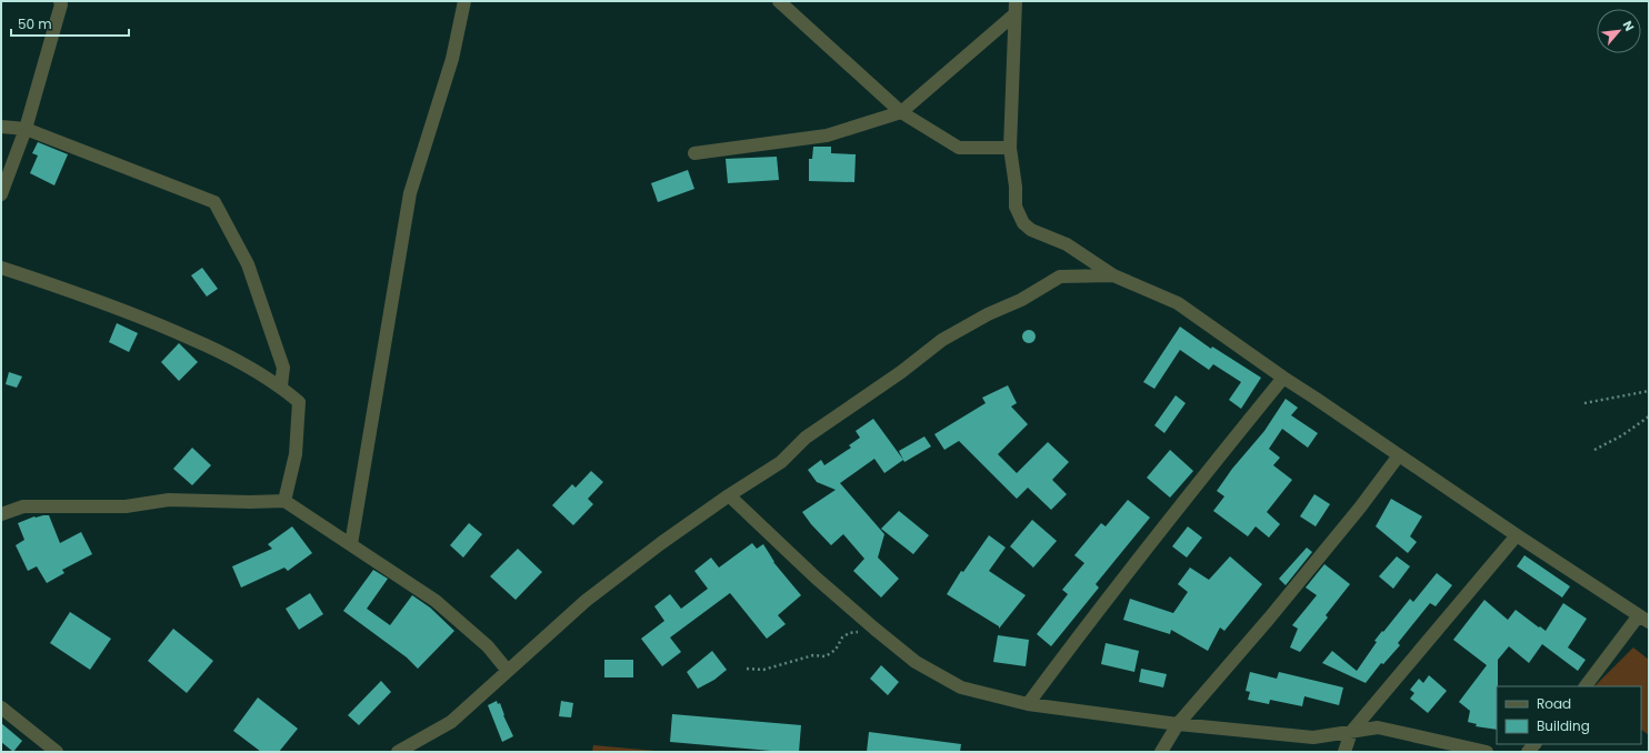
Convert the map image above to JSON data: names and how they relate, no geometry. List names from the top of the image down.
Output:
{
  "legend": ["Road", "Building"],
  "scale_bar": "50 m",
  "north": "top right"
}
